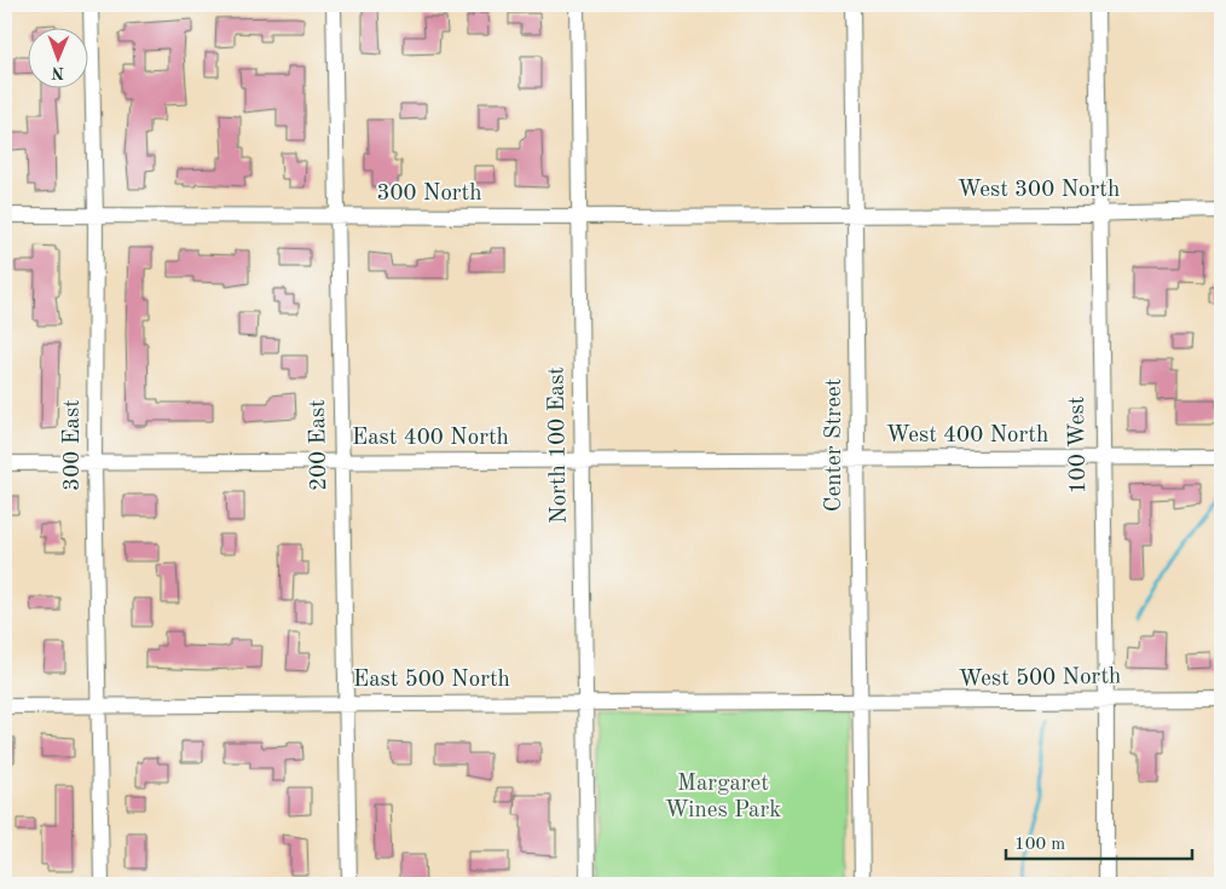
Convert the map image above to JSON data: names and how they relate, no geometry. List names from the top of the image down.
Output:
{
  "streets": {
    "street": [
      "West 300 North",
      "300 North",
      "West 400 North",
      "East 400 North",
      "300 East",
      "200 East",
      "North 100 East",
      "Center Street",
      "100 West",
      "West 500 North",
      "East 500 North"
    ]
  },
  "crossings": [
    ["West 300 North", "300 North"],
    ["West 300 North", "Center Street"],
    ["West 300 North", "100 West"],
    ["300 North", "300 East"],
    ["300 North", "200 East"],
    ["300 North", "North 100 East"],
    ["300 North", "Center Street"],
    ["West 400 North", "East 400 North"],
    ["West 400 North", "Center Street"],
    ["West 400 North", "100 West"],
    ["East 400 North", "300 East"],
    ["East 400 North", "200 East"],
    ["East 400 North", "North 100 East"],
    ["East 400 North", "Center Street"],
    ["300 East", "East 500 North"],
    ["200 East", "East 500 North"],
    ["North 100 East", "East 500 North"],
    ["Center Street", "West 500 North"],
    ["Center Street", "East 500 North"],
    ["100 West", "West 500 North"],
    ["West 500 North", "East 500 North"]
  ],
  "parks": ["Margaret Wines Park"],
  "scale_bar": "100 m",
  "north": "bottom"
}
